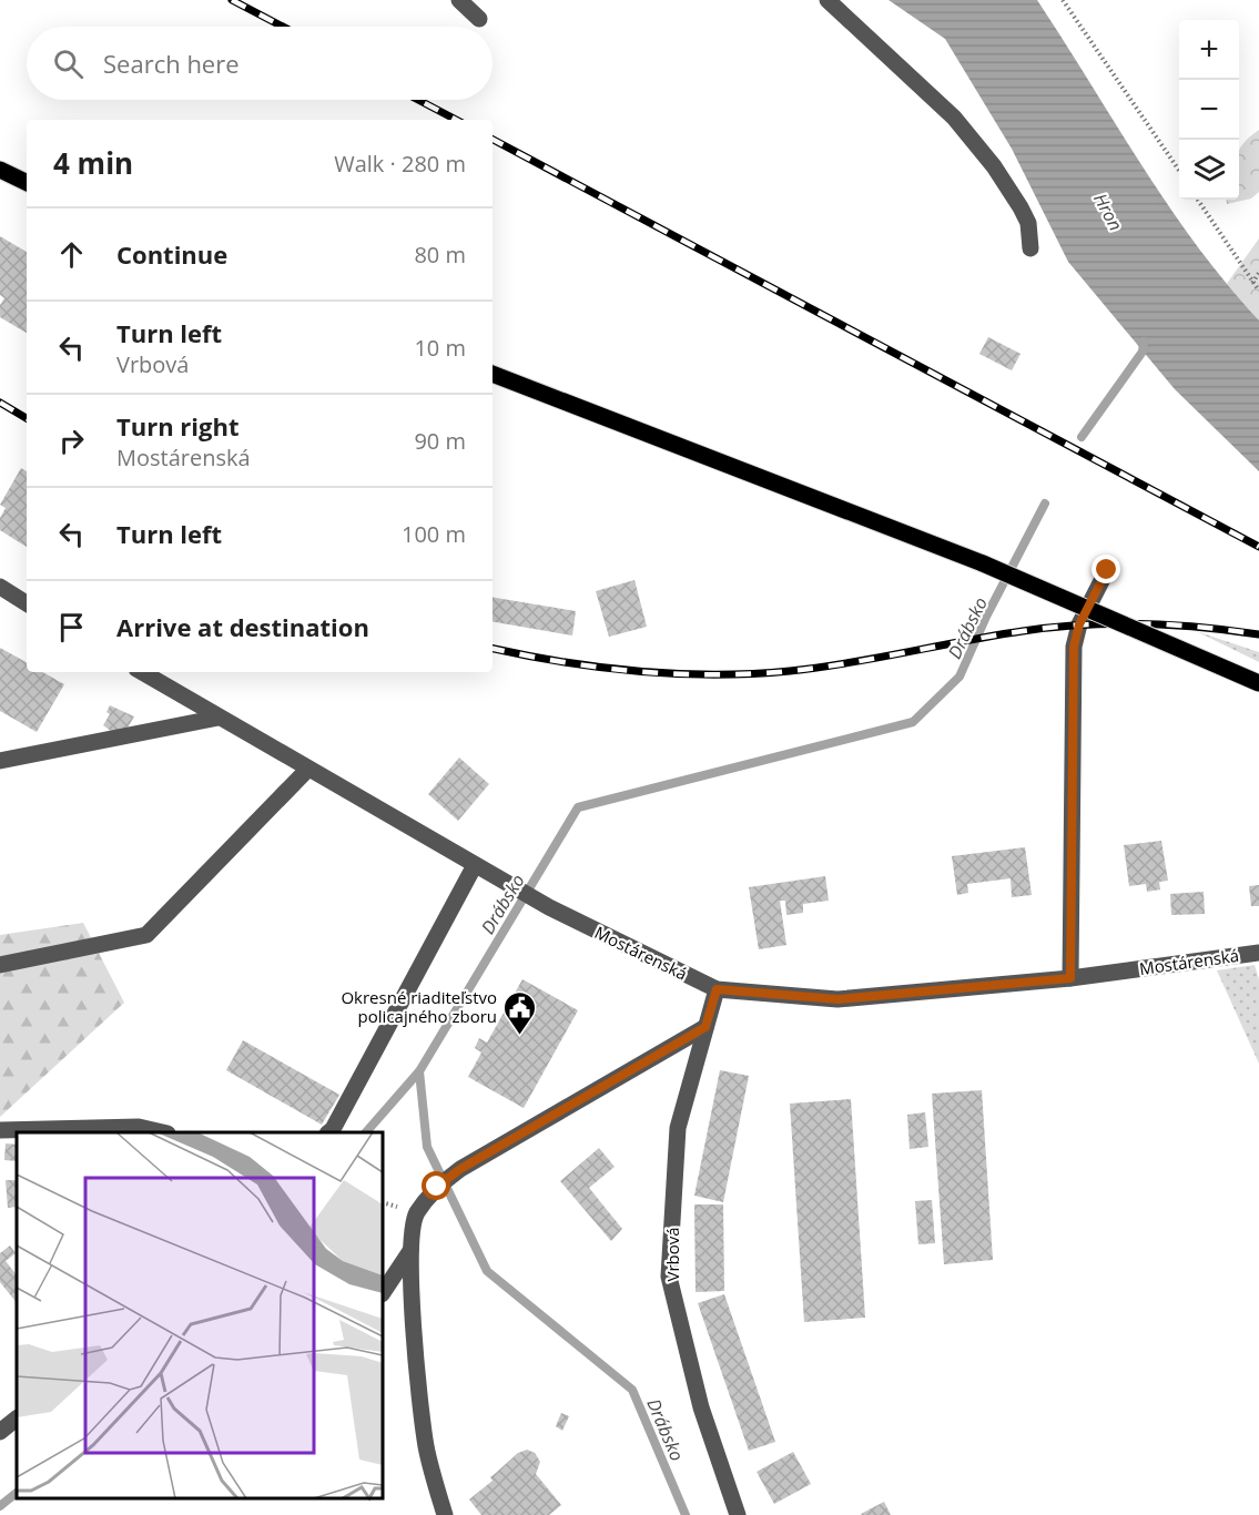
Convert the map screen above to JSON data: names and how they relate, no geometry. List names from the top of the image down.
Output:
{
  "streets": {
    "street": ["Mostárenská", "Vrbová"]
  },
  "crossings": [
    ["Mostárenská", "Vrbová"]
  ],
  "water": ["Hron", "Drábsko"],
  "places": {
    "public building": ["Okresné riaditeľstvo policajného zboru"]
  },
  "page": {
    "map_buttons": ["+", "−"],
    "search": "Search here",
    "heading": ["4 min", "Walk · 280 m"],
    "list": [
      ["Continue", "80 m"],
      ["Turn left", "Vrbová", "10 m"],
      ["Turn right", "Mostárenská", "90 m"],
      ["Turn left", "100 m"],
      "Arrive at destination"
    ]
  }
}
